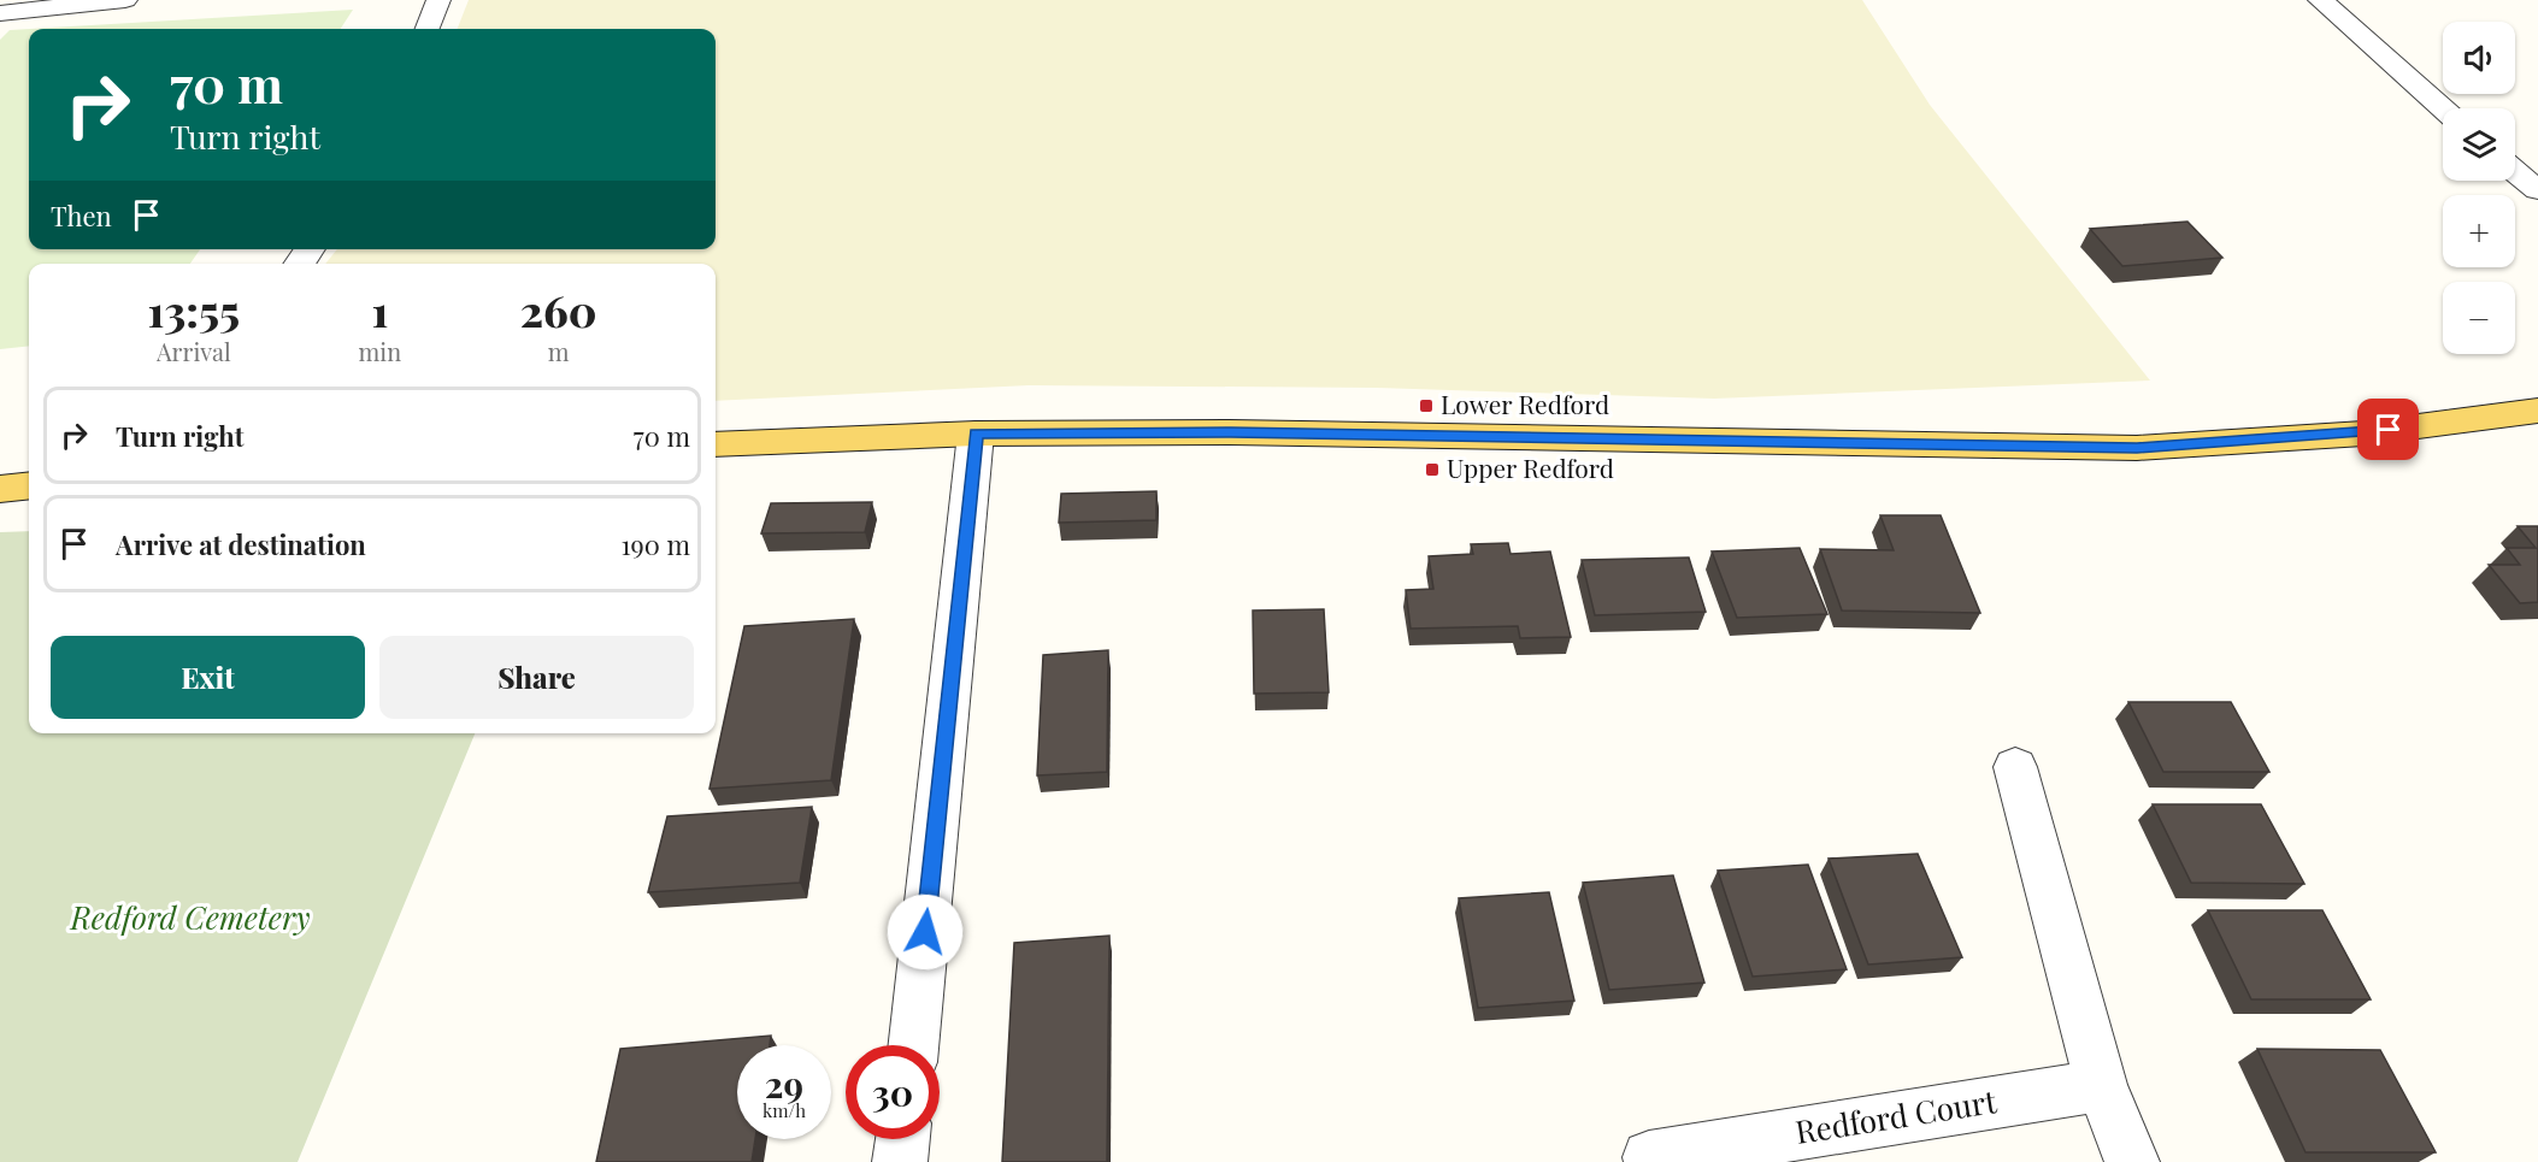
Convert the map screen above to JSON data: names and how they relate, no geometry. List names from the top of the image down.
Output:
{
  "streets": {
    "street": ["Redford Court"]
  },
  "parks": ["Redford Cemetery"],
  "places": {
    "transit": ["Lower Redford", "Upper Redford"]
  },
  "page": {
    "map_buttons": ["+", "−"],
    "turn": ["70 m", "Turn right"],
    "then": "Then",
    "eta": [
      "13:55",
      "Arrival",
      "1",
      "min",
      "260",
      "m"
    ],
    "list": [
      {
        "name": "Turn right",
        "value": "70 m"
      },
      {
        "name": "Arrive at destination",
        "value": "190 m"
      }
    ],
    "buttons": ["Exit", "Share"],
    "speed": "29 km/h",
    "limit": "30"
  }
}
